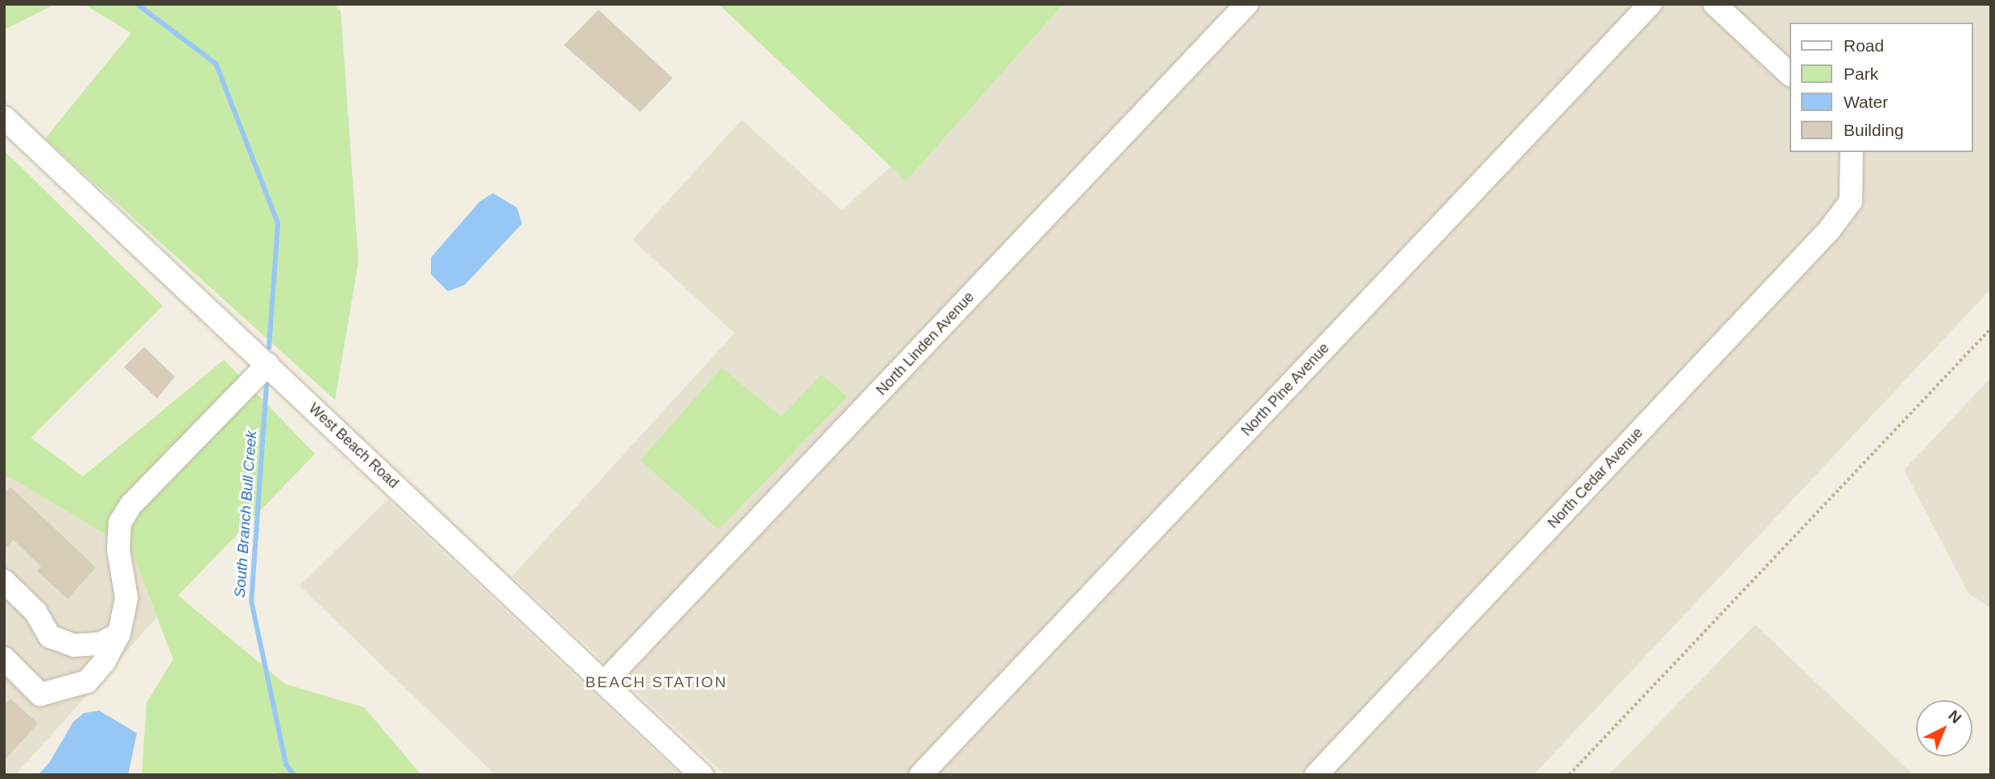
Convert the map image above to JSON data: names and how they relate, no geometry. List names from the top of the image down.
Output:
{
  "streets": {
    "street": [
      "North Linden Avenue",
      "North Pine Avenue",
      "West Beach Road",
      "North Cedar Avenue"
    ]
  },
  "crossings": [
    ["North Linden Avenue", "West Beach Road"]
  ],
  "districts": ["BEACH STATION"],
  "water": ["South Branch Bull Creek"],
  "legend": [
    "Road",
    "Park",
    "Water",
    "Building"
  ],
  "north": "top right"
}
